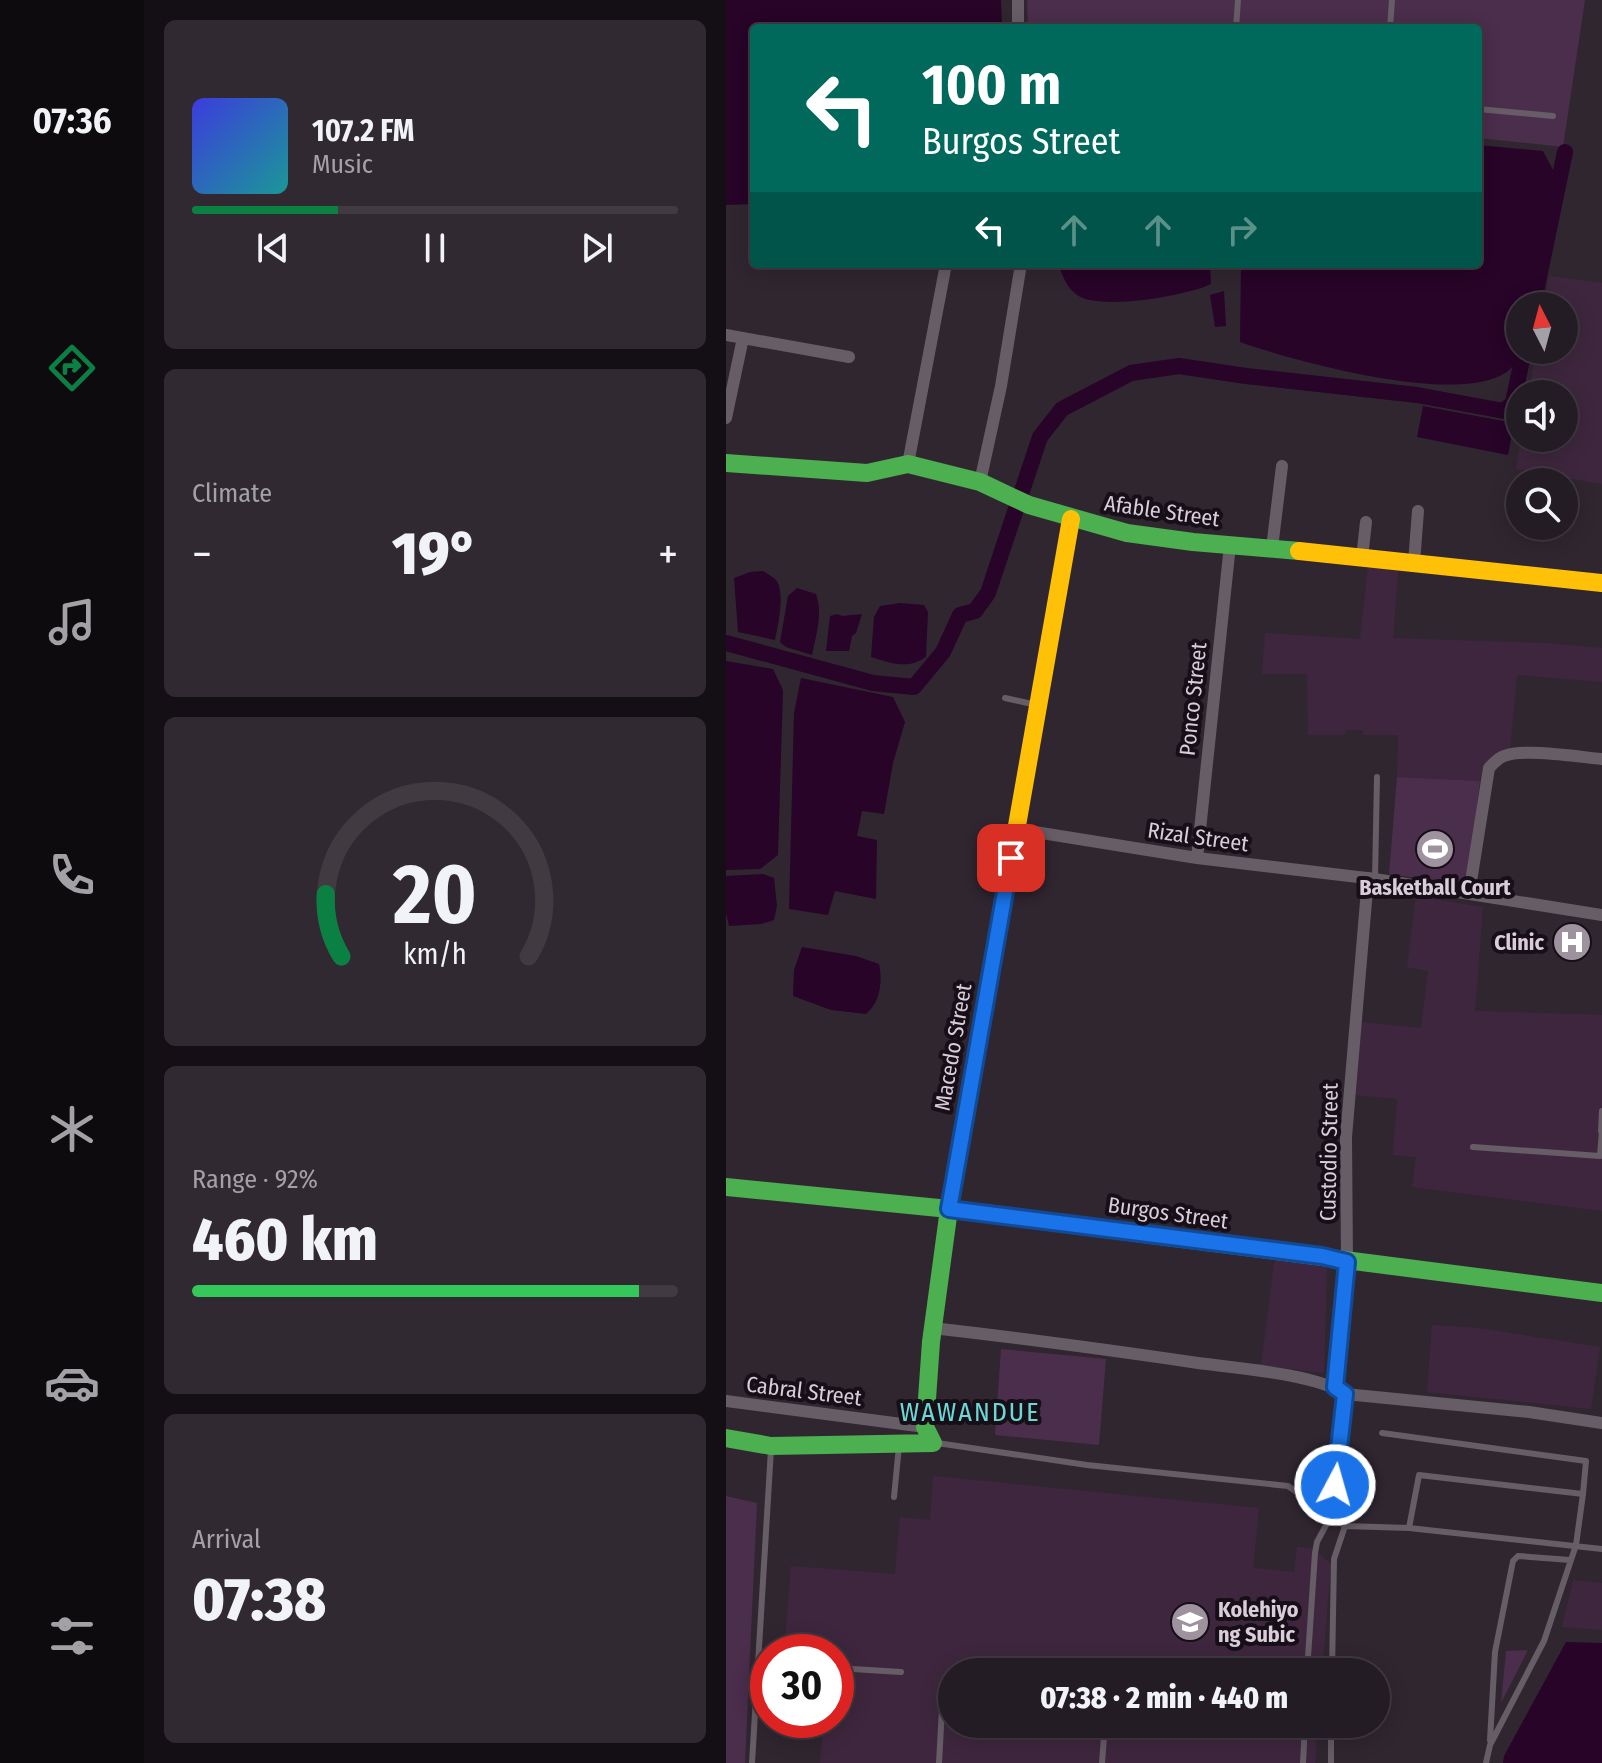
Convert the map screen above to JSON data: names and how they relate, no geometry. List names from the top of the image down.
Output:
{
  "streets": {
    "street": [
      "Afable Street",
      "Ponco Street",
      "Rizal Street",
      "Macedo Street",
      "Custodio Street",
      "Burgos Street",
      "Cabral Street"
    ]
  },
  "crossings": [
    ["Afable Street", "Ponco Street"],
    ["Afable Street", "Macedo Street"],
    ["Ponco Street", "Rizal Street"],
    ["Rizal Street", "Macedo Street"],
    ["Rizal Street", "Custodio Street"],
    ["Macedo Street", "Burgos Street"],
    ["Macedo Street", "Cabral Street"],
    ["Custodio Street", "Burgos Street"]
  ],
  "districts": ["WAWANDUE"],
  "places": {
    "sports": ["Basketball Court"],
    "hospital": ["Clinic"],
    "school or university": ["Kolehiyo ng Subic"]
  },
  "north": "top",
  "page": {
    "tabs": "07:36",
    "turn": ["100 m", "Burgos Street"],
    "song": ["107.2 FM", "Music"],
    "tile": [
      "Climate",
      ["Range · 92%", "460 km"],
      ["Arrival", "07:38"]
    ],
    "heat": ["−", "19°", "+"],
    "limit": "30",
    "trip": "07:38 · 2 min · 440 m",
    "gauge": ["20", "km/h"]
  }
}
